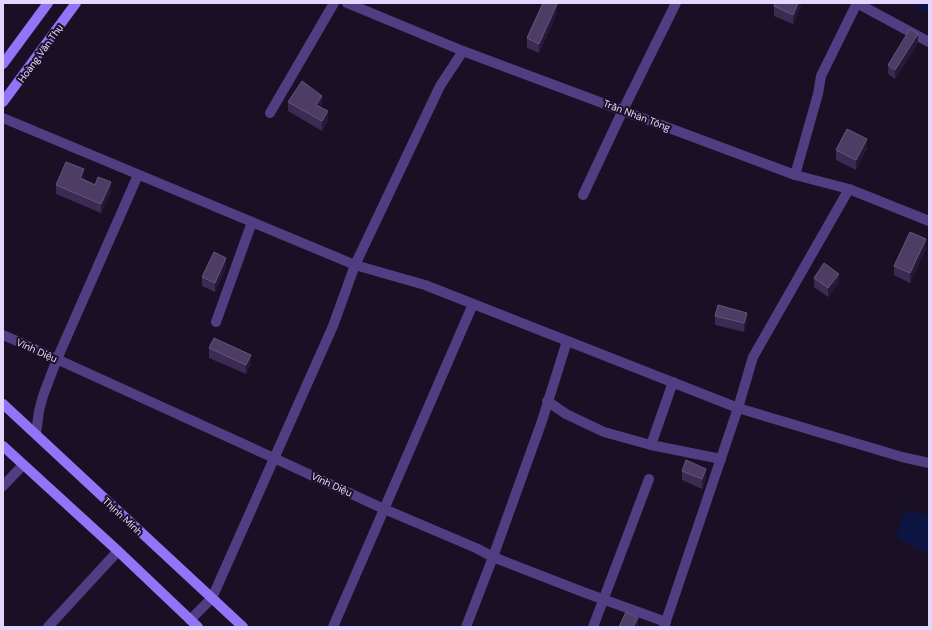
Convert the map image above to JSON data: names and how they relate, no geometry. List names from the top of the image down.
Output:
{
  "streets": {
    "main road": ["Hoàng Văn Thụ", "Thịnh Minh"],
    "street": ["Trần Nhân Tông", "Vĩnh Diệu"]
  }
}
